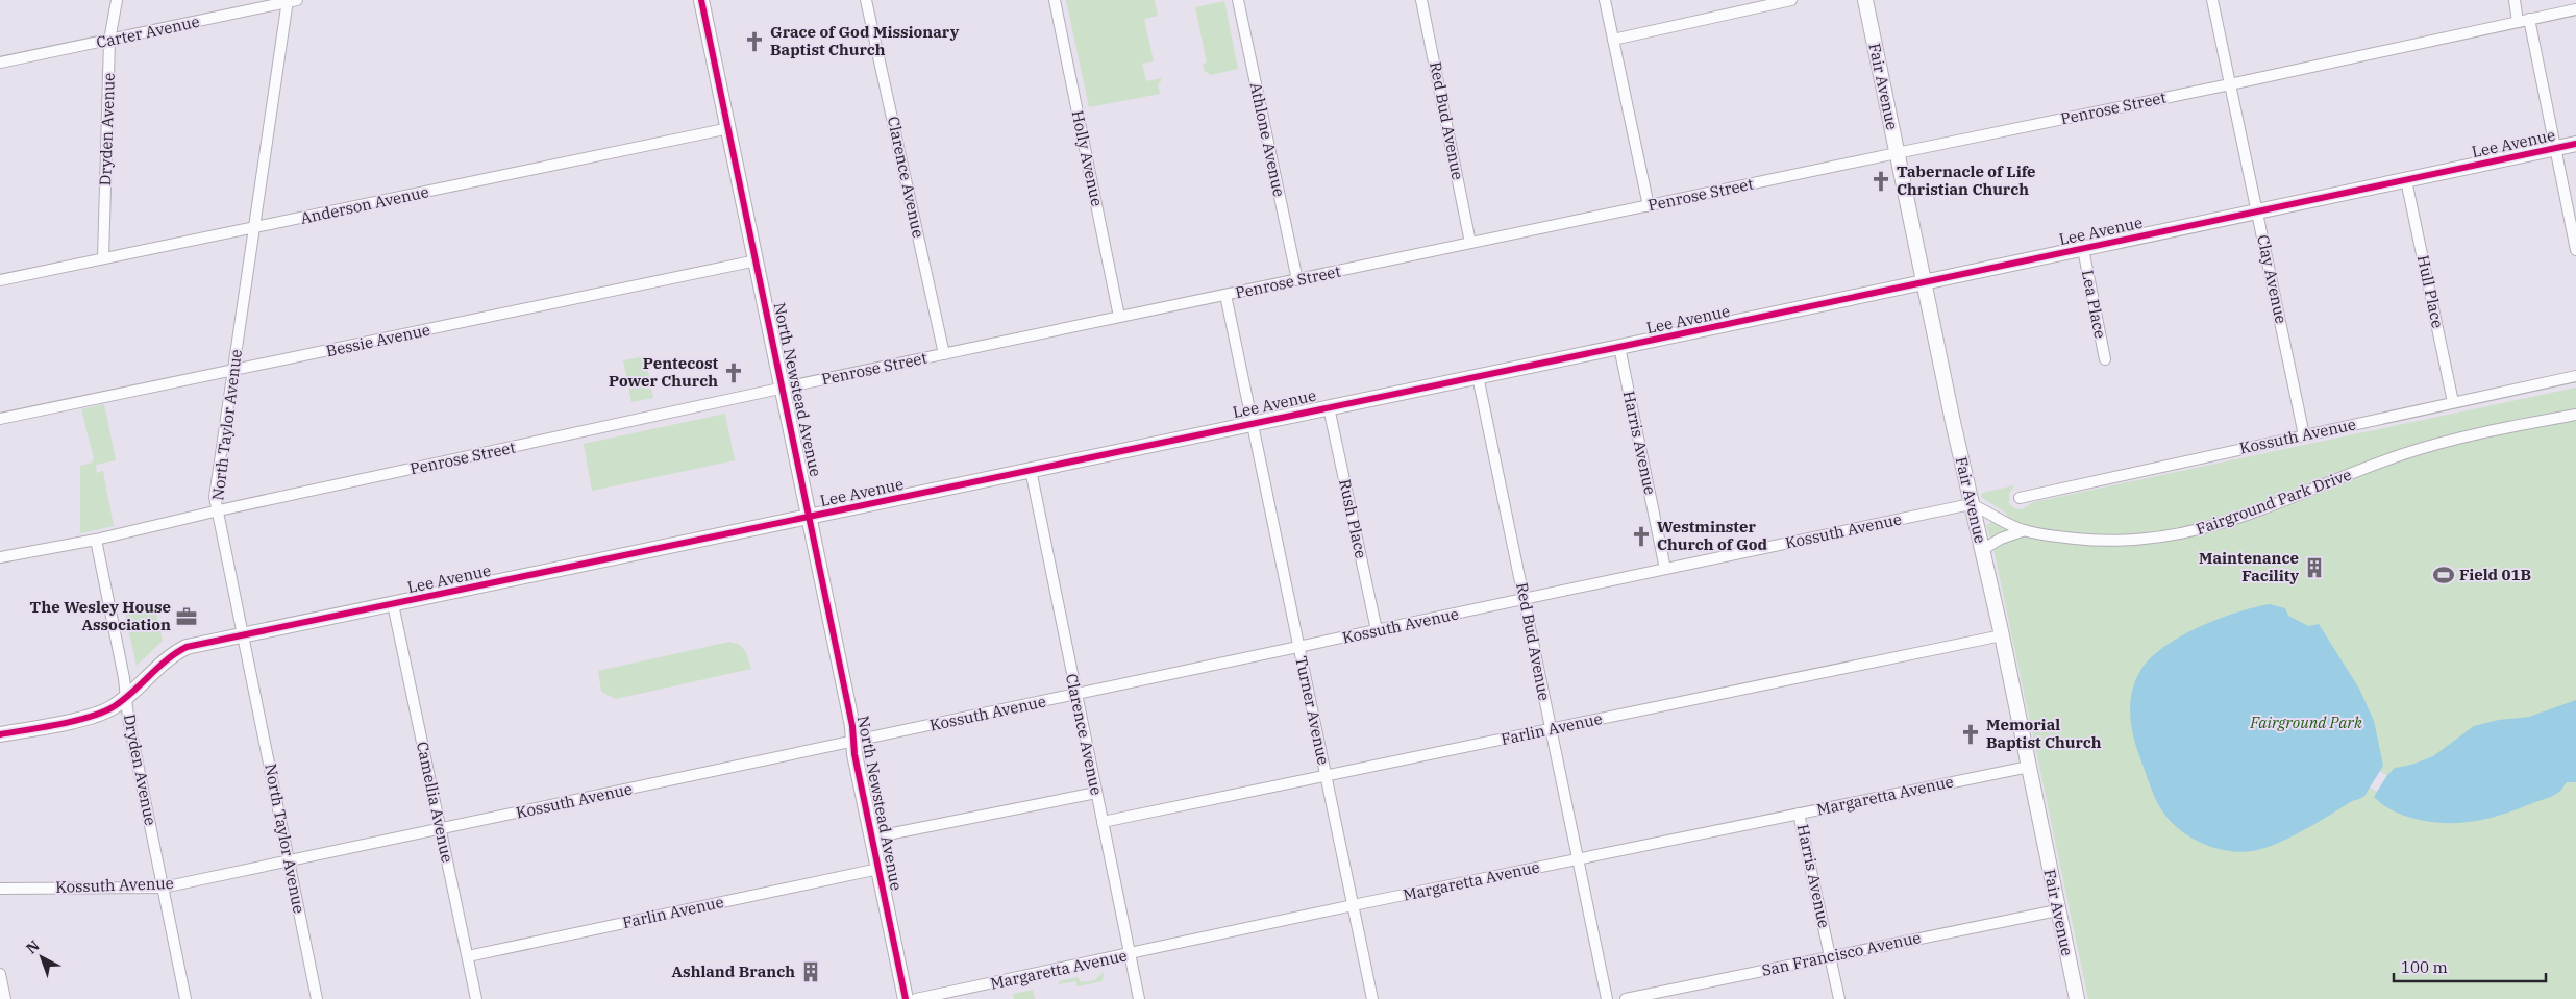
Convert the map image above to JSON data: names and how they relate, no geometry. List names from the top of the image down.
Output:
{
  "streets": {
    "street": [
      "Carter Avenue",
      "Fair Avenue",
      "Penrose Street",
      "Red Bud Avenue",
      "Dryden Avenue",
      "Athlone Avenue",
      "Lee Avenue",
      "Holly Avenue",
      "Clarence Avenue",
      "Anderson Avenue",
      "Clay Avenue",
      "Hull Place",
      "Lea Place",
      "Bessie Avenue",
      "North Newstead Avenue",
      "North Taylor Avenue",
      "Kossuth Avenue",
      "Harris Avenue",
      "Fairground Park Drive",
      "Rush Place",
      "Turner Avenue",
      "Farlin Avenue",
      "Margaretta Avenue",
      "Camellia Avenue",
      "San Francisco Avenue"
    ]
  },
  "crossings": [
    ["Carter Avenue", "Dryden Avenue"],
    ["Carter Avenue", "North Taylor Avenue"],
    ["Fair Avenue", "Penrose Street"],
    ["Fair Avenue", "Lee Avenue"],
    ["Fair Avenue", "Kossuth Avenue"],
    ["Fair Avenue", "Fairground Park Drive"],
    ["Fair Avenue", "Farlin Avenue"],
    ["Fair Avenue", "Margaretta Avenue"],
    ["Fair Avenue", "San Francisco Avenue"],
    ["Penrose Street", "Red Bud Avenue"],
    ["Penrose Street", "Dryden Avenue"],
    ["Penrose Street", "Athlone Avenue"],
    ["Penrose Street", "Holly Avenue"],
    ["Penrose Street", "Clarence Avenue"],
    ["Penrose Street", "Clay Avenue"],
    ["Penrose Street", "North Newstead Avenue"],
    ["Penrose Street", "North Taylor Avenue"],
    ["Red Bud Avenue", "Lee Avenue"],
    ["Red Bud Avenue", "Kossuth Avenue"],
    ["Red Bud Avenue", "Farlin Avenue"],
    ["Red Bud Avenue", "Margaretta Avenue"],
    ["Dryden Avenue", "Lee Avenue"],
    ["Dryden Avenue", "Anderson Avenue"],
    ["Dryden Avenue", "Kossuth Avenue"],
    ["Lee Avenue", "Clarence Avenue"],
    ["Lee Avenue", "Clay Avenue"],
    ["Lee Avenue", "Hull Place"],
    ["Lee Avenue", "Lea Place"],
    ["Lee Avenue", "North Newstead Avenue"],
    ["Lee Avenue", "North Taylor Avenue"],
    ["Lee Avenue", "Harris Avenue"],
    ["Lee Avenue", "Rush Place"],
    ["Lee Avenue", "Turner Avenue"],
    ["Lee Avenue", "Camellia Avenue"],
    ["Clarence Avenue", "Kossuth Avenue"],
    ["Clarence Avenue", "Farlin Avenue"],
    ["Clarence Avenue", "Margaretta Avenue"],
    ["Anderson Avenue", "North Newstead Avenue"],
    ["Anderson Avenue", "North Taylor Avenue"],
    ["Clay Avenue", "Kossuth Avenue"],
    ["Hull Place", "Kossuth Avenue"],
    ["Bessie Avenue", "North Newstead Avenue"],
    ["Bessie Avenue", "North Taylor Avenue"],
    ["North Newstead Avenue", "Kossuth Avenue"],
    ["North Newstead Avenue", "Farlin Avenue"],
    ["North Taylor Avenue", "Kossuth Avenue"],
    ["Kossuth Avenue", "Harris Avenue"],
    ["Kossuth Avenue", "Fairground Park Drive"],
    ["Kossuth Avenue", "Rush Place"],
    ["Kossuth Avenue", "Turner Avenue"],
    ["Kossuth Avenue", "Camellia Avenue"],
    ["Harris Avenue", "Margaretta Avenue"],
    ["Harris Avenue", "San Francisco Avenue"],
    ["Turner Avenue", "Farlin Avenue"],
    ["Turner Avenue", "Margaretta Avenue"],
    ["Farlin Avenue", "Camellia Avenue"]
  ],
  "parks": ["Fairground Park"],
  "places": {
    "church": [
      "Grace of God Missionary Baptist Church",
      "Tabernacle of Life Christian Church",
      "Pentecost Power Church",
      "Westminster Church of God",
      "Memorial Baptist Church"
    ],
    "building": ["Maintenance Facility", "Ashland Branch"],
    "sports": ["Field 01B"],
    "office": ["The Wesley House Association"]
  },
  "scale_bar": "100 m",
  "north": "top left"
}
